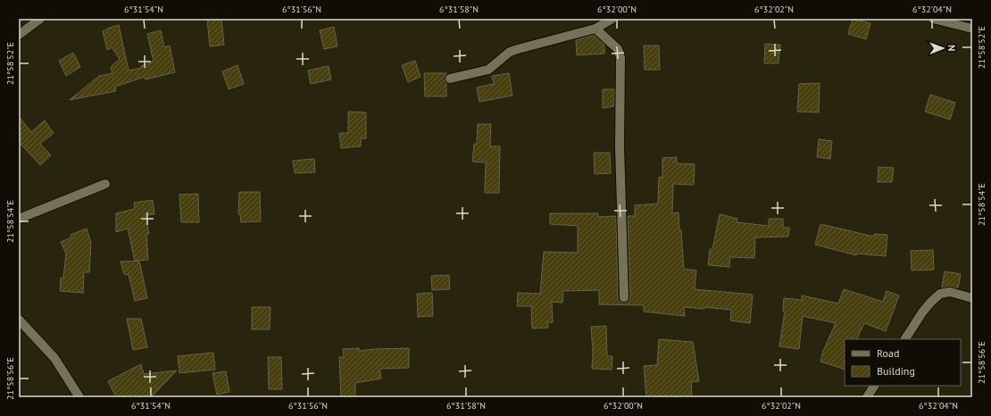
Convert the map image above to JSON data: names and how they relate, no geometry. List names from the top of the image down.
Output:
{
  "legend": ["Road", "Building"],
  "north": "right",
  "coordinates": [
    "6°31'54\"N",
    "6°31'56\"N",
    "6°31'58\"N",
    "6°32'00\"N",
    "6°32'02\"N",
    "6°32'04\"N",
    "21°58'52\"E",
    "21°58'54\"E",
    "21°58'56\"E"
  ]
}
